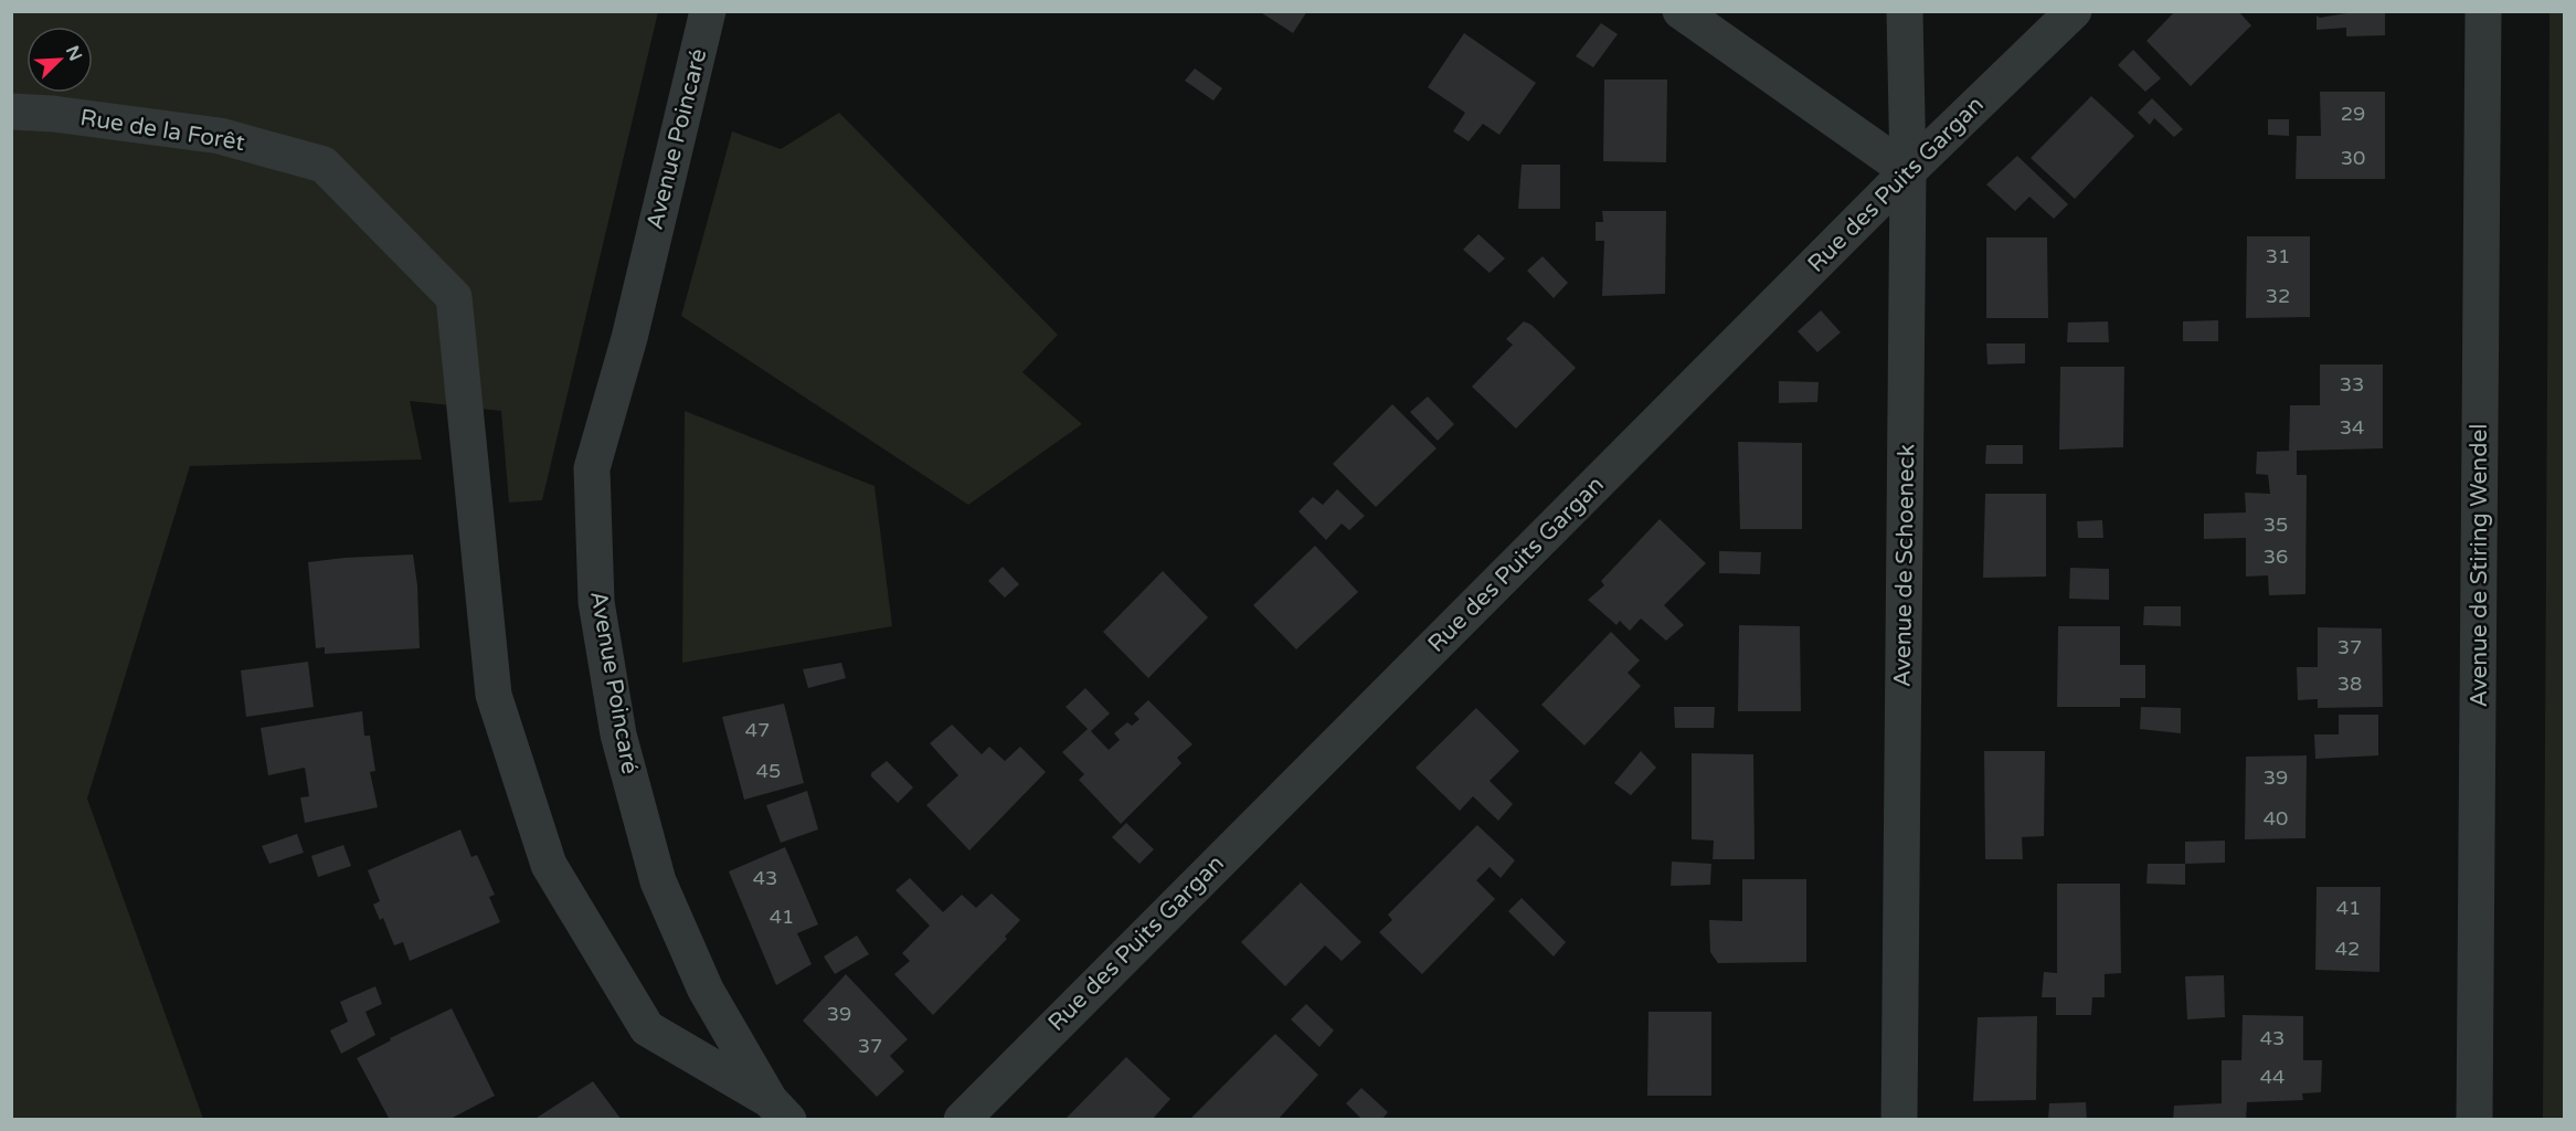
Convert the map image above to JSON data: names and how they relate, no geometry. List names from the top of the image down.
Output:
{
  "streets": {
    "street": [
      "Rue de la Forêt",
      "Avenue Poincaré",
      "Rue des Puits Gargan",
      "Avenue de Schoeneck",
      "Avenue de Stiring Wendel"
    ]
  },
  "crossings": [
    ["Rue de la Forêt", "Avenue Poincaré"],
    ["Rue des Puits Gargan", "Avenue de Schoeneck"]
  ],
  "house_numbers": [
    "29",
    "30",
    "31",
    "32",
    "33",
    "34",
    "35",
    "36",
    "37",
    "38",
    "47",
    "45",
    "39",
    "40",
    "43",
    "41",
    "41",
    "42",
    "39",
    "43",
    "37",
    "44"
  ],
  "north": "top right"
}
